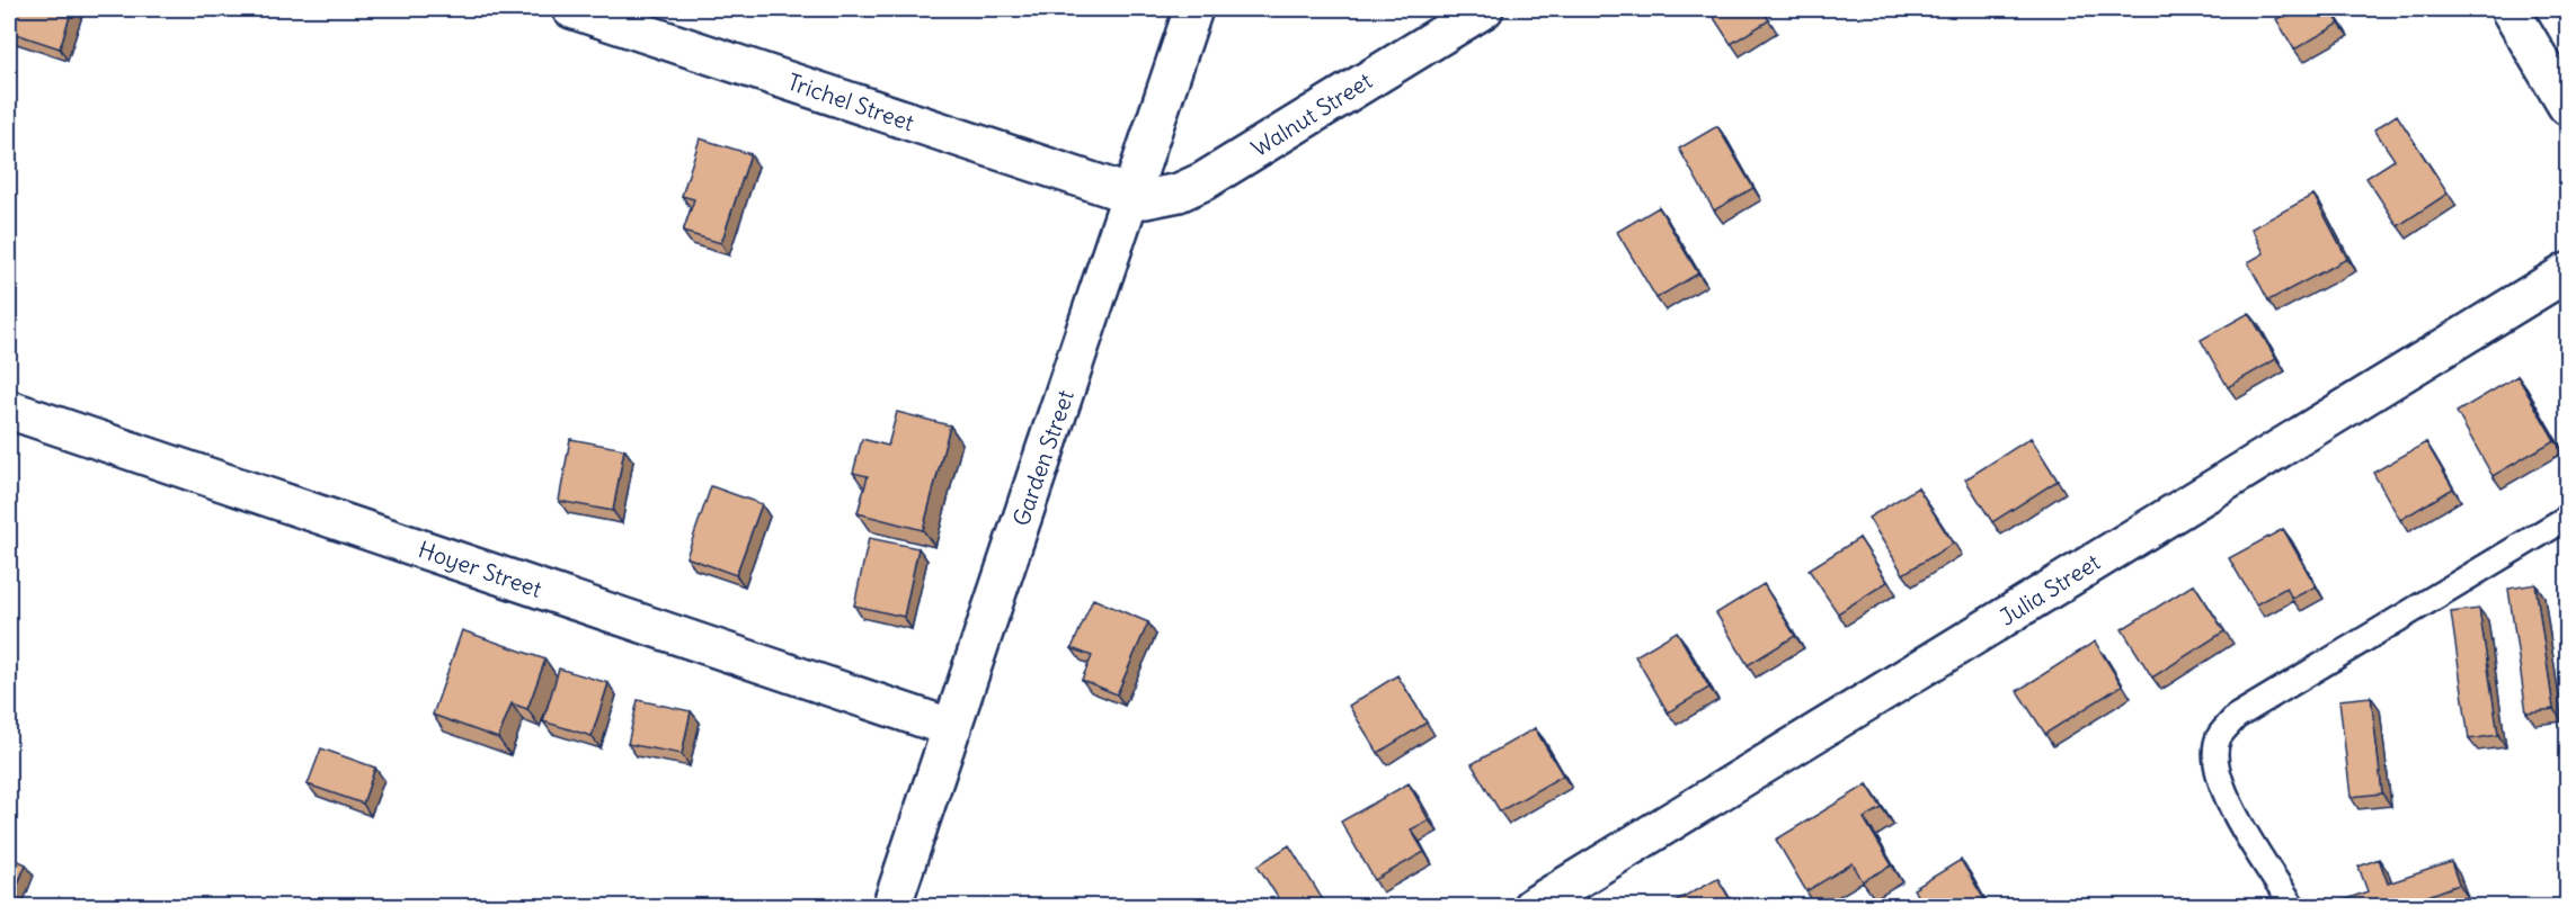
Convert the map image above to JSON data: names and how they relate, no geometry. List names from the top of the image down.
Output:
{
  "streets": {
    "street": [
      "Trichel Street",
      "Walnut Street",
      "Garden Street",
      "Hoyer Street",
      "Julia Street"
    ]
  },
  "crossings": [
    ["Trichel Street", "Walnut Street"],
    ["Trichel Street", "Garden Street"],
    ["Walnut Street", "Garden Street"],
    ["Garden Street", "Hoyer Street"]
  ]
}
